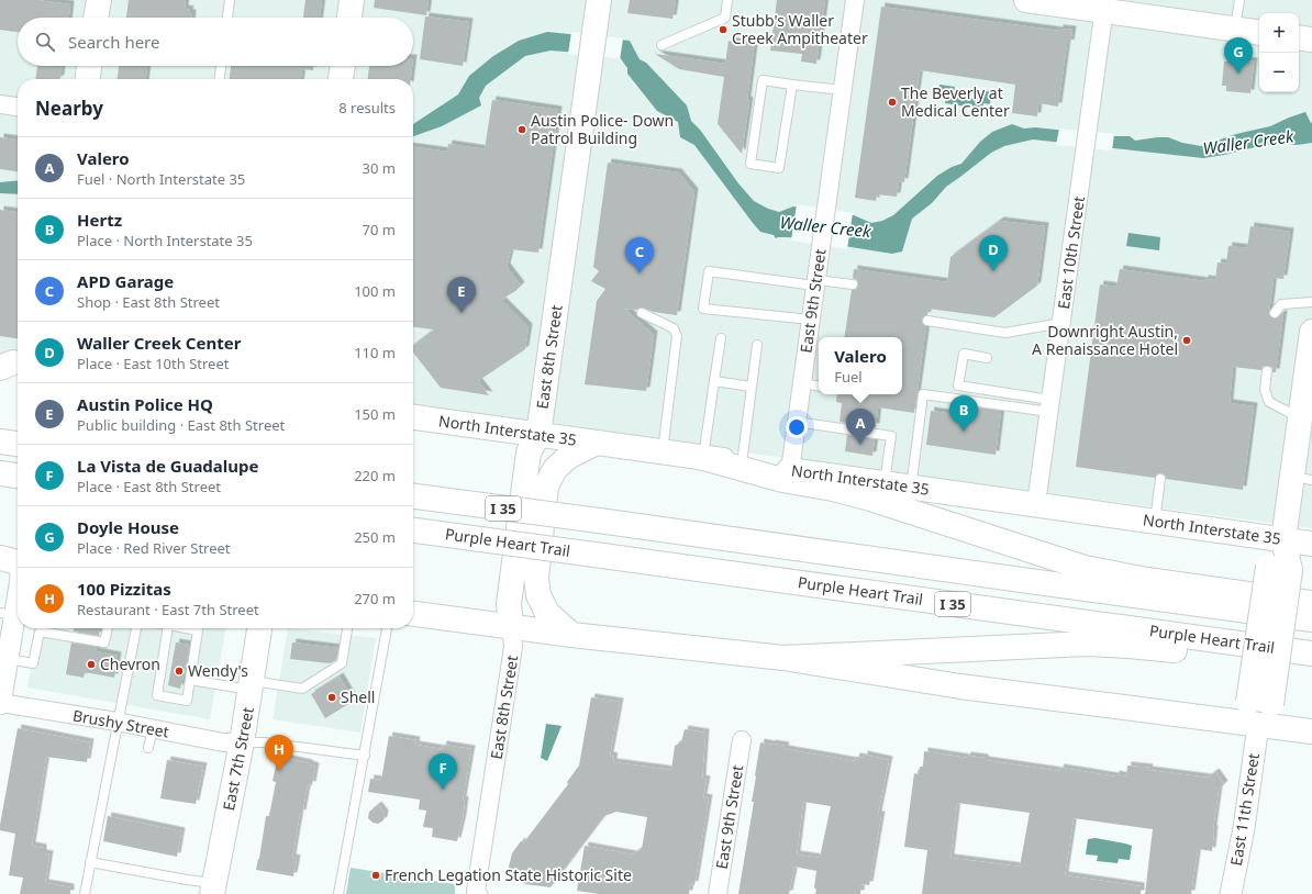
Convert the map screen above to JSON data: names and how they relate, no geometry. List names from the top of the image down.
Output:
{
  "streets": {
    "main road": [
      "East 8th Street",
      "North Interstate 35",
      "I 35",
      "Purple Heart Trail",
      "East 7th Street"
    ],
    "street": [
      "East 10th Street",
      "East 9th Street",
      "Brushy Street",
      "East 11th Street"
    ]
  },
  "crossings": [
    ["East 10th Street", "North Interstate 35"],
    ["East 9th Street", "North Interstate 35"],
    ["East 8th Street", "North Interstate 35"],
    ["Brushy Street", "East 7th Street"]
  ],
  "water": ["Waller Creek"],
  "places": [
    "Stubb's Waller Creek Ampitheater",
    "The Beverly at Medical Center",
    "Austin Police- Down Patrol Building",
    "Downright Austin, A Renaissance Hotel",
    "Chevron",
    "Wendy's",
    "Shell",
    "French Legation State Historic Site"
  ],
  "page": {
    "map_buttons": ["+", "−"],
    "search": "Search here",
    "pins": [
      "G",
      "D",
      "C",
      "E",
      "B",
      "A",
      "H",
      "F"
    ],
    "heading": ["Nearby", "8 results"],
    "list": [
      {
        "mark": "A",
        "name": "Valero",
        "note": "Fuel · North Interstate 35",
        "value": "30 m"
      },
      {
        "mark": "B",
        "name": "Hertz",
        "note": "Place · North Interstate 35",
        "value": "70 m"
      },
      {
        "mark": "C",
        "name": "APD Garage",
        "note": "Shop · East 8th Street",
        "value": "100 m"
      },
      {
        "mark": "D",
        "name": "Waller Creek Center",
        "note": "Place · East 10th Street",
        "value": "110 m"
      },
      {
        "mark": "E",
        "name": "Austin Police HQ",
        "note": "Public building · East 8th Street",
        "value": "150 m"
      },
      {
        "mark": "F",
        "name": "La Vista de Guadalupe",
        "note": "Place · East 8th Street",
        "value": "220 m"
      },
      {
        "mark": "G",
        "name": "Doyle House",
        "note": "Place · Red River Street",
        "value": "250 m"
      },
      {
        "mark": "H",
        "name": "100 Pizzitas",
        "note": "Restaurant · East 7th Street",
        "value": "270 m"
      }
    ],
    "popup": ["Valero", "Fuel"]
  }
}
